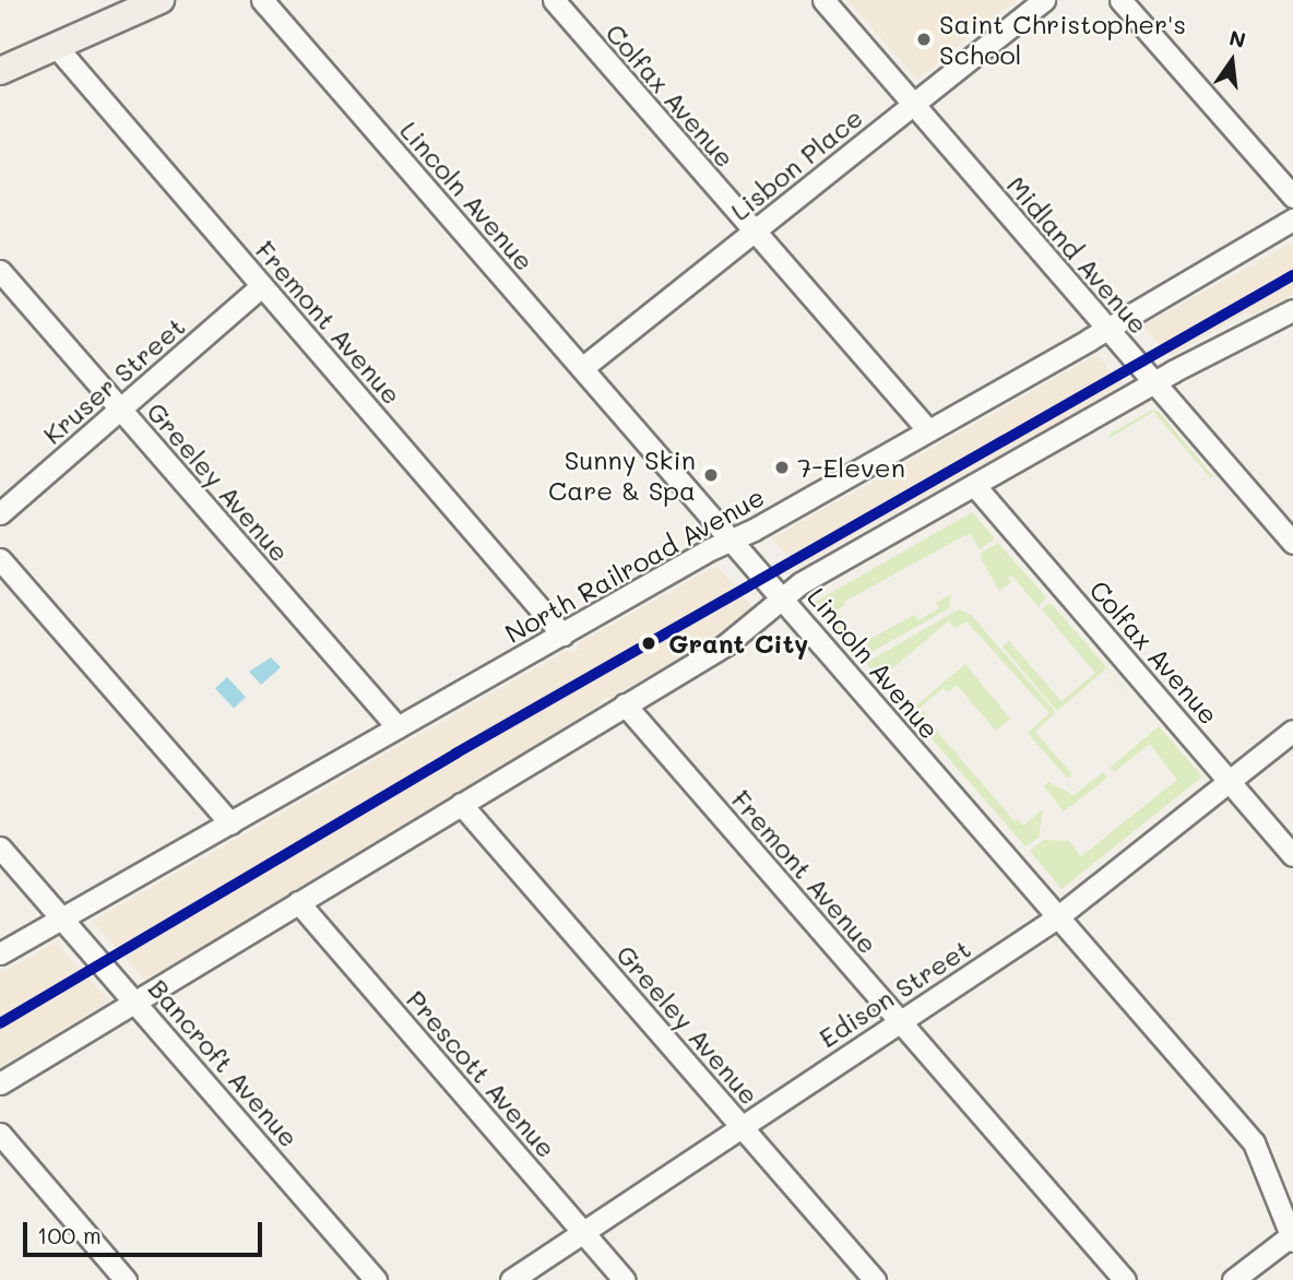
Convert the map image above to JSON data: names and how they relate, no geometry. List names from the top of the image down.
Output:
{
  "streets": {
    "street": [
      "Colfax Avenue",
      "Lisbon Place",
      "Lincoln Avenue",
      "Midland Avenue",
      "Fremont Avenue",
      "Kruser Street",
      "Greeley Avenue",
      "North Railroad Avenue",
      "Edison Street",
      "Bancroft Avenue",
      "Prescott Avenue"
    ]
  },
  "crossings": [
    ["Colfax Avenue", "Lisbon Place"],
    ["Colfax Avenue", "North Railroad Avenue"],
    ["Colfax Avenue", "Edison Street"],
    ["Lisbon Place", "Lincoln Avenue"],
    ["Lisbon Place", "Midland Avenue"],
    ["Lincoln Avenue", "North Railroad Avenue"],
    ["Lincoln Avenue", "Edison Street"],
    ["Midland Avenue", "North Railroad Avenue"],
    ["Fremont Avenue", "Kruser Street"],
    ["Fremont Avenue", "North Railroad Avenue"],
    ["Fremont Avenue", "Edison Street"],
    ["Kruser Street", "Greeley Avenue"],
    ["Greeley Avenue", "North Railroad Avenue"],
    ["Greeley Avenue", "Edison Street"],
    ["North Railroad Avenue", "Bancroft Avenue"],
    ["Edison Street", "Prescott Avenue"]
  ],
  "places": [
    "Saint Christopher's School",
    "7-Eleven",
    "Sunny Skin Care & Spa",
    "Grant City"
  ],
  "scale_bar": "100 m",
  "north": "top"
}
